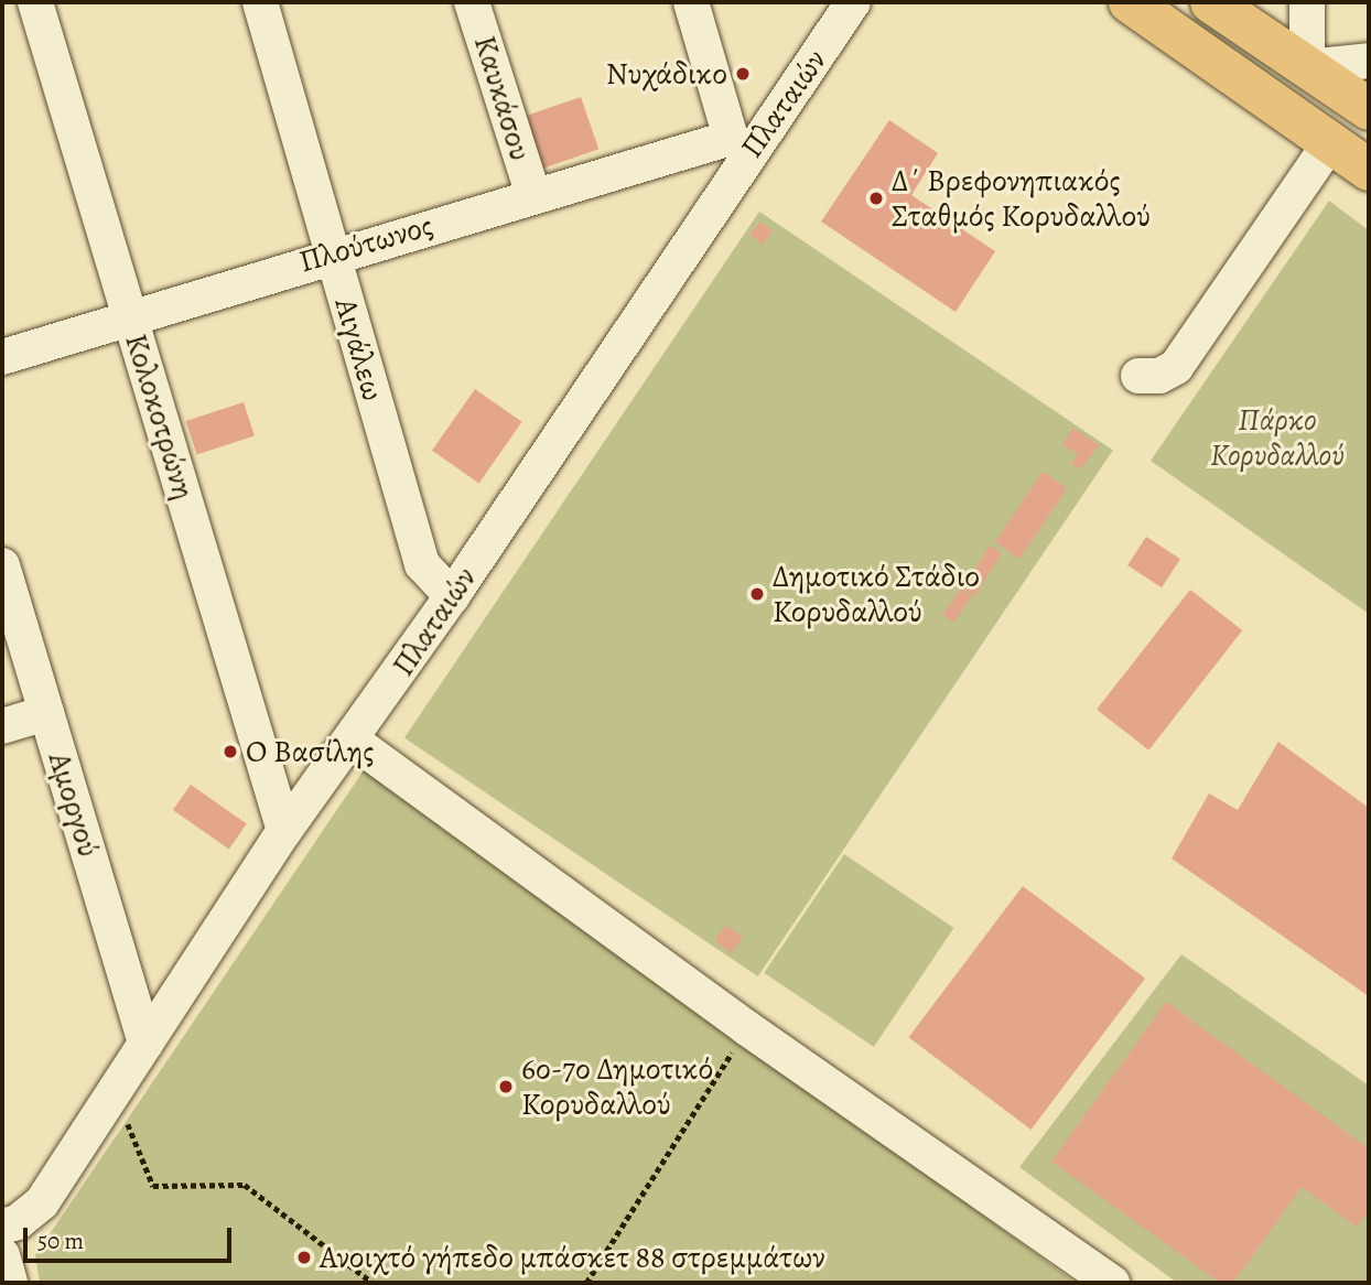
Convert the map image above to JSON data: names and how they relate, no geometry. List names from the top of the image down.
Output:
{
  "streets": {
    "street": [
      "Καυκάσου",
      "Πλαταιών",
      "Πλούτωνος",
      "Αιγάλεω",
      "Κολοκοτρώνη",
      "Αμοργού"
    ]
  },
  "crossings": [
    ["Καυκάσου", "Πλούτωνος"],
    ["Πλαταιών", "Πλούτωνος"],
    ["Πλαταιών", "Αιγάλεω"],
    ["Πλαταιών", "Κολοκοτρώνη"],
    ["Πλαταιών", "Αμοργού"],
    ["Πλούτωνος", "Αιγάλεω"],
    ["Πλούτωνος", "Κολοκοτρώνη"]
  ],
  "parks": ["Πάρκο Κορυδαλλού"],
  "places": [
    "Νυχάδικο",
    "Δ΄ Βρεφονηπιακός Σταθμός Κορυδαλλού",
    "Δημοτικό Στάδιο Κορυδαλλού",
    "Ο Βασίλης",
    "6ο-7ο Δημοτικό Κορυδαλλού",
    "Ανοιχτό γήπεδο μπάσκετ 88 στρεμμάτων"
  ],
  "scale_bar": "50 m"
}
